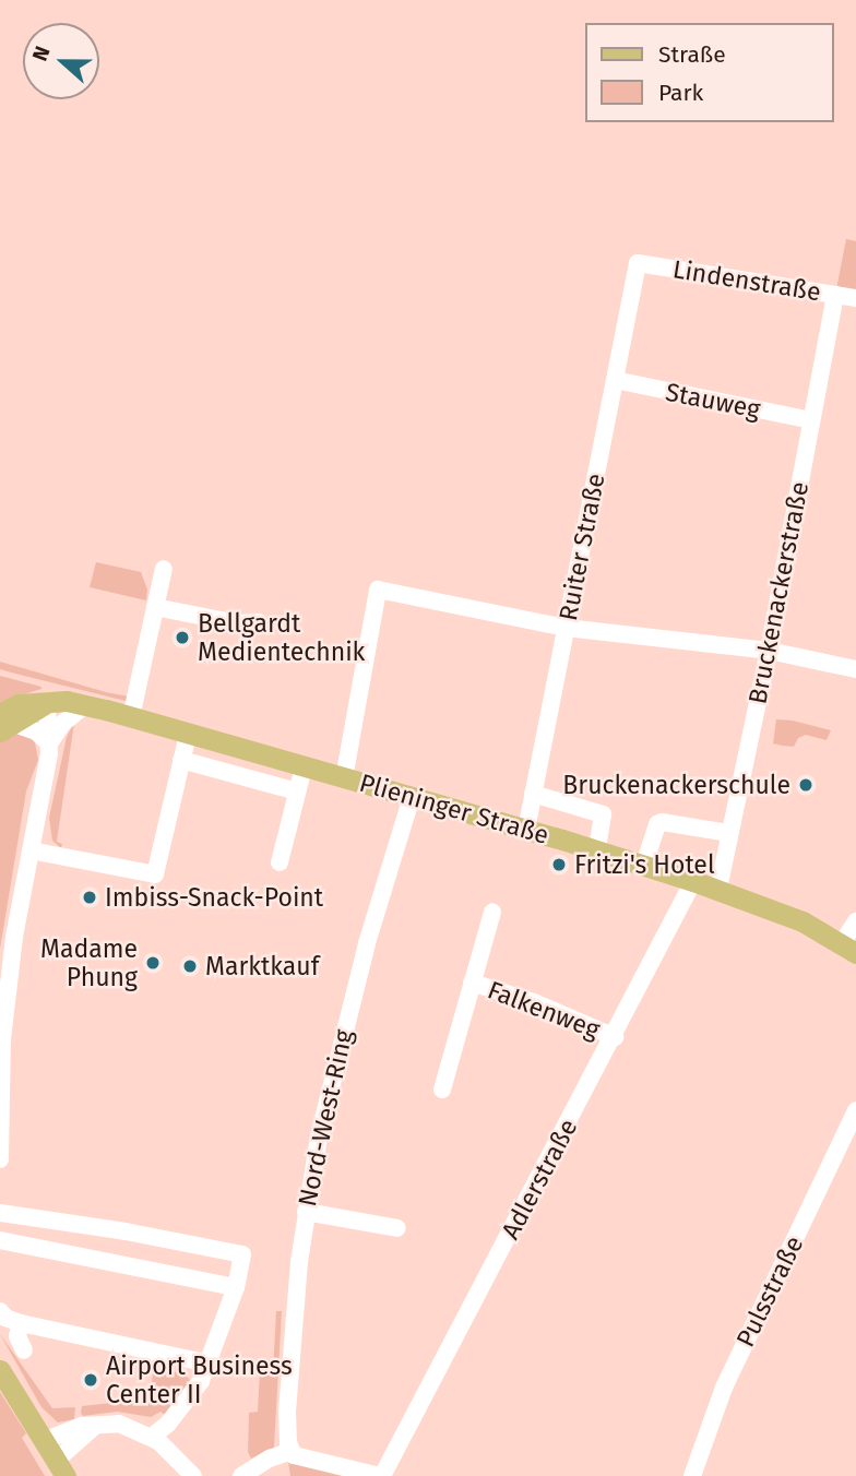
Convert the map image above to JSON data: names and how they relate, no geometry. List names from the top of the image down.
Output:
{
  "streets": {
    "main road": ["Plieninger Straße"],
    "street": [
      "Lindenstraße",
      "Stauweg",
      "Ruiter Straße",
      "Bruckenackerstraße",
      "Falkenweg",
      "Nord-West-Ring",
      "Adlerstraße",
      "Pulsstraße"
    ]
  },
  "crossings": [
    ["Lindenstraße", "Ruiter Straße"],
    ["Lindenstraße", "Bruckenackerstraße"],
    ["Stauweg", "Ruiter Straße"],
    ["Stauweg", "Bruckenackerstraße"],
    ["Ruiter Straße", "Plieninger Straße"],
    ["Bruckenackerstraße", "Plieninger Straße"],
    ["Plieninger Straße", "Nord-West-Ring"],
    ["Plieninger Straße", "Adlerstraße"],
    ["Falkenweg", "Adlerstraße"]
  ],
  "places": [
    "Bellgardt Medientechnik",
    "Bruckenackerschule",
    "Fritzi's Hotel",
    "Imbiss-Snack-Point",
    "Madame Phung",
    "Marktkauf",
    "Airport Business Center II"
  ],
  "legend": ["Straße", "Park"],
  "north": "left"
}
